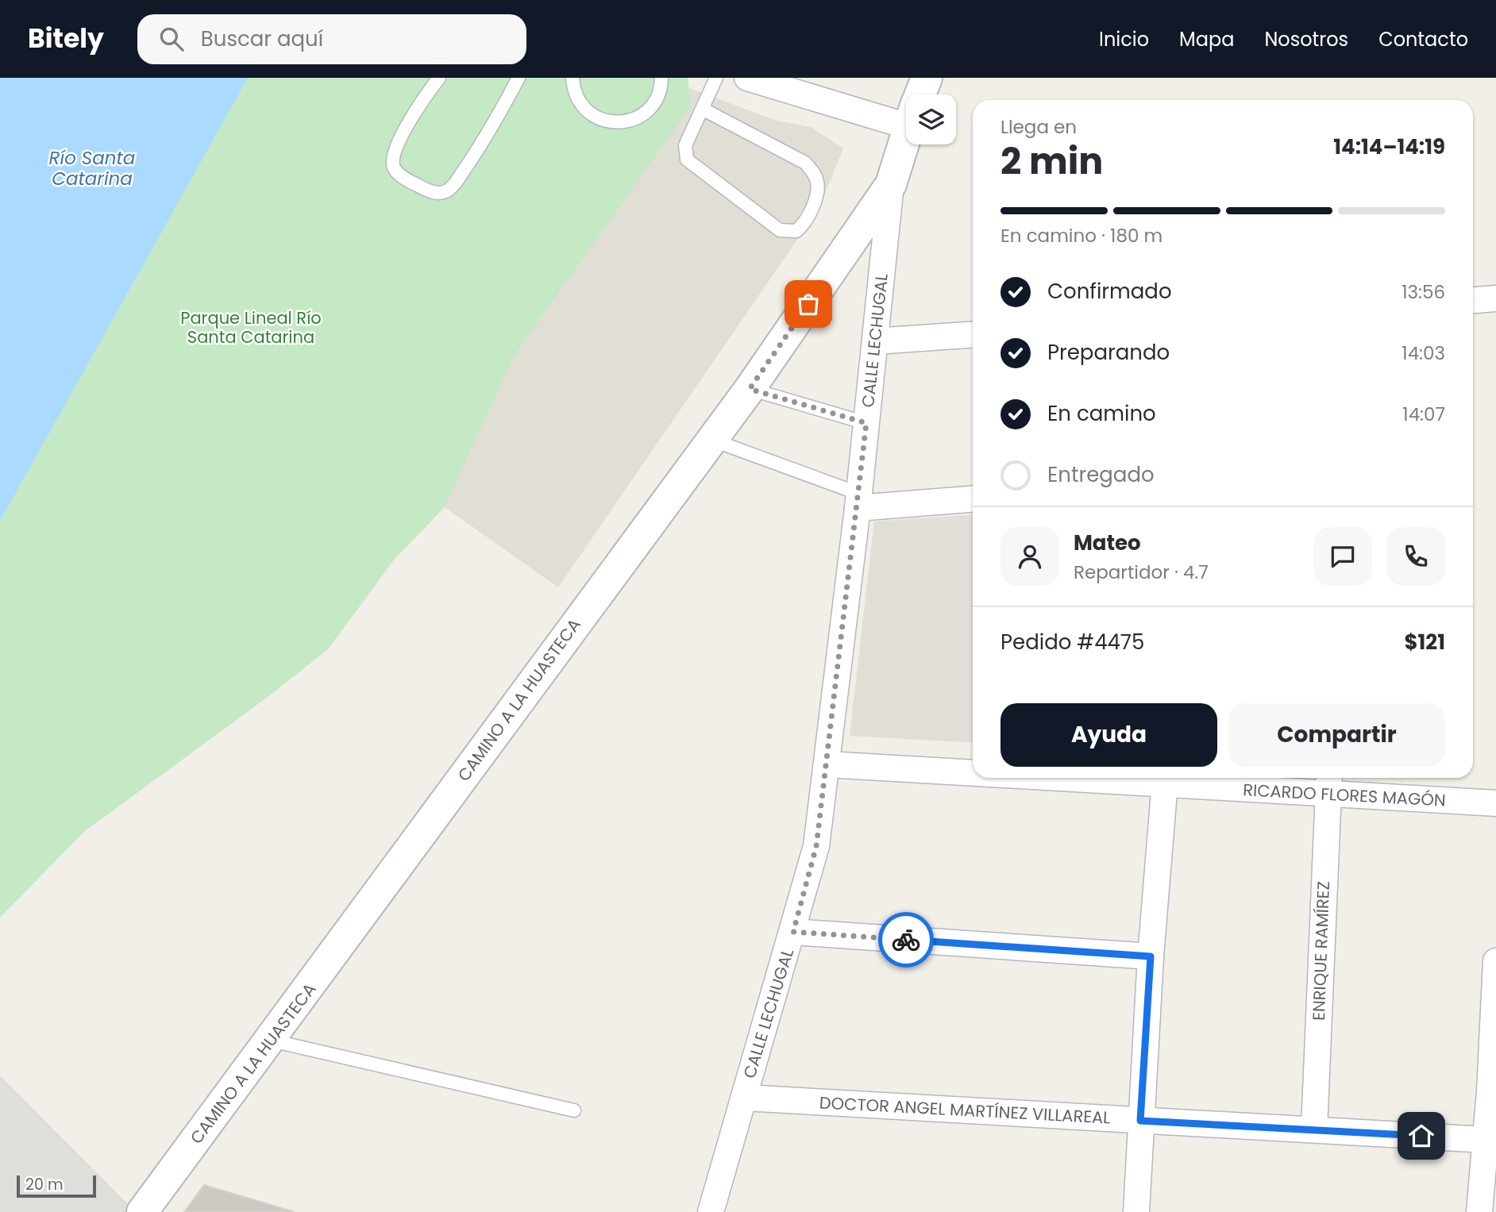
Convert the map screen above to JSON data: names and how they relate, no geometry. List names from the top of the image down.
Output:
{
  "streets": {
    "street": [
      "CALLE LECHUGAL",
      "CAMINO A LA HUASTECA",
      "RICARDO FLORES MAGÓN",
      "ENRIQUE RAMÍREZ",
      "DOCTOR ANGEL MARTÍNEZ VILLAREAL"
    ]
  },
  "crossings": [
    ["CALLE LECHUGAL", "CAMINO A LA HUASTECA"],
    ["CALLE LECHUGAL", "RICARDO FLORES MAGÓN"],
    ["CALLE LECHUGAL", "DOCTOR ANGEL MARTÍNEZ VILLAREAL"],
    ["RICARDO FLORES MAGÓN", "ENRIQUE RAMÍREZ"],
    ["ENRIQUE RAMÍREZ", "DOCTOR ANGEL MARTÍNEZ VILLAREAL"]
  ],
  "water": ["Río Santa Catarina"],
  "parks": ["Parque Lineal Río Santa Catarina"],
  "scale_bar": "20 m",
  "page": {
    "header": "Bitely",
    "search": "Buscar aquí",
    "nav": [
      "Inicio",
      "Mapa",
      "Nosotros",
      "Contacto"
    ],
    "heading": ["2 min", "Llega en", "14:14–14:19"],
    "panel": [
      "Mateo",
      "Repartidor · 4.7",
      "Pedido #4475",
      "$121"
    ],
    "bar": "En camino · 180 m",
    "list": [
      ["Confirmado", "13:56"],
      ["Preparando", "14:03"],
      ["En camino", "14:07"],
      "Entregado"
    ],
    "buttons": ["Ayuda", "Compartir"],
    "scale": "20 m"
  }
}
